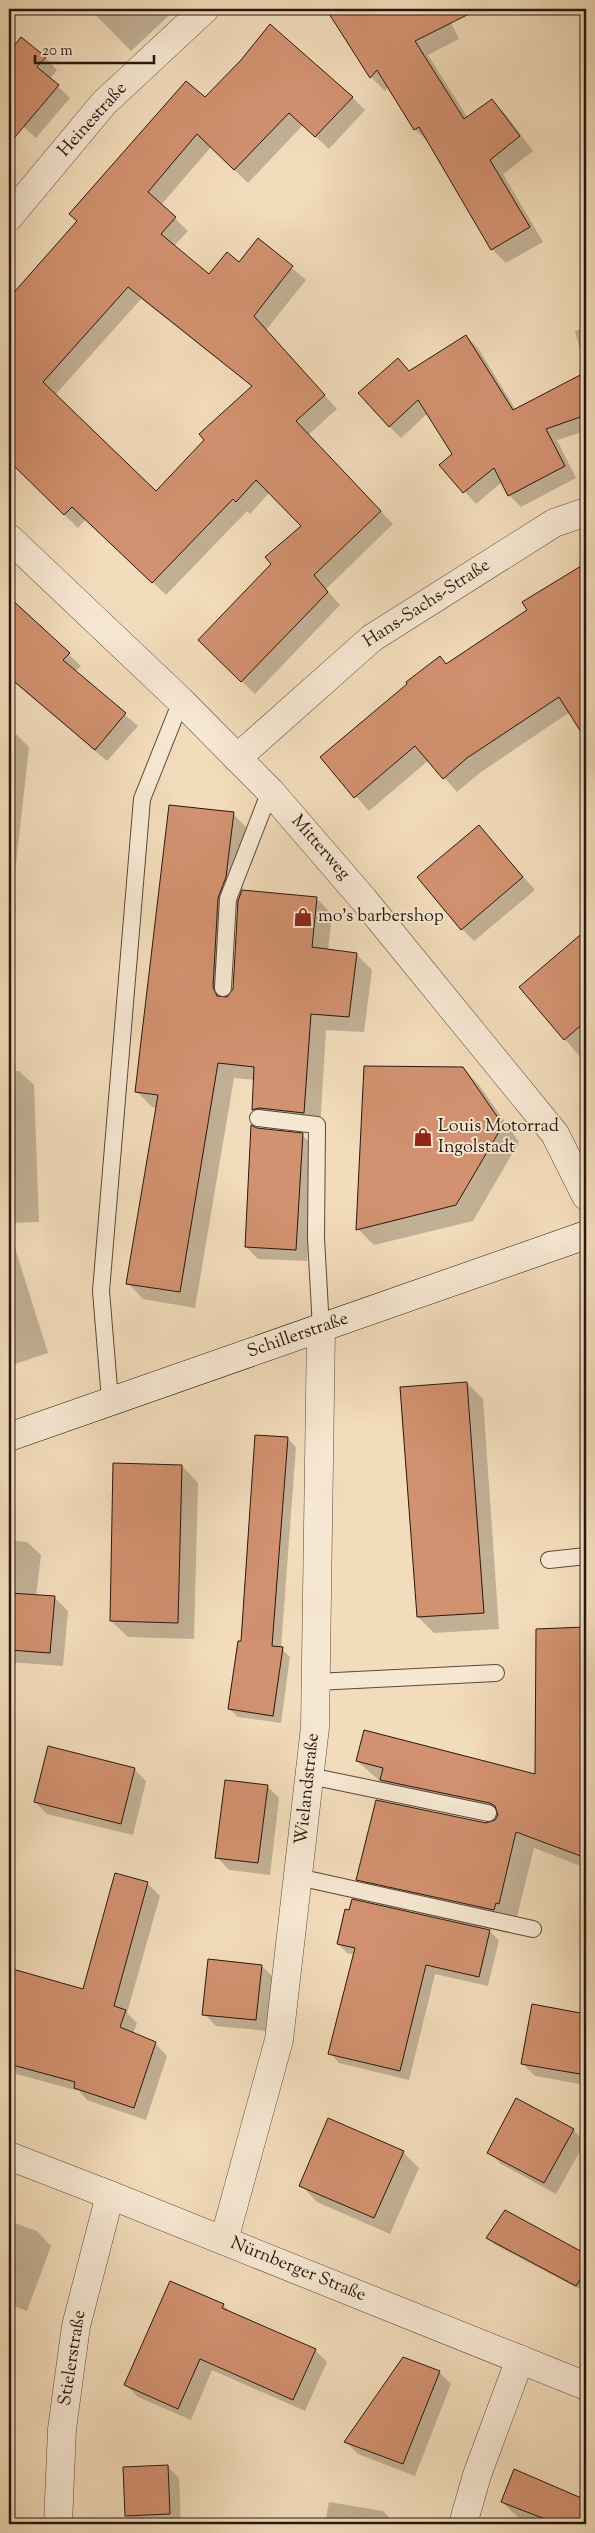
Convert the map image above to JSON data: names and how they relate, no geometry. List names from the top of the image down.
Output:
{
  "streets": {
    "street": [
      "Heinestraße",
      "Hans-Sachs-Straße",
      "Mitterweg",
      "Schillerstraße",
      "Wielandstraße",
      "Nürnberger Straße",
      "Stielerstraße"
    ]
  },
  "crossings": [
    ["Hans-Sachs-Straße", "Mitterweg"],
    ["Schillerstraße", "Wielandstraße"],
    ["Wielandstraße", "Nürnberger Straße"],
    ["Nürnberger Straße", "Stielerstraße"]
  ],
  "places": {
    "shop": ["mo's barbershop", "Louis Motorrad Ingolstadt"]
  },
  "scale_bar": "20 m"
}
